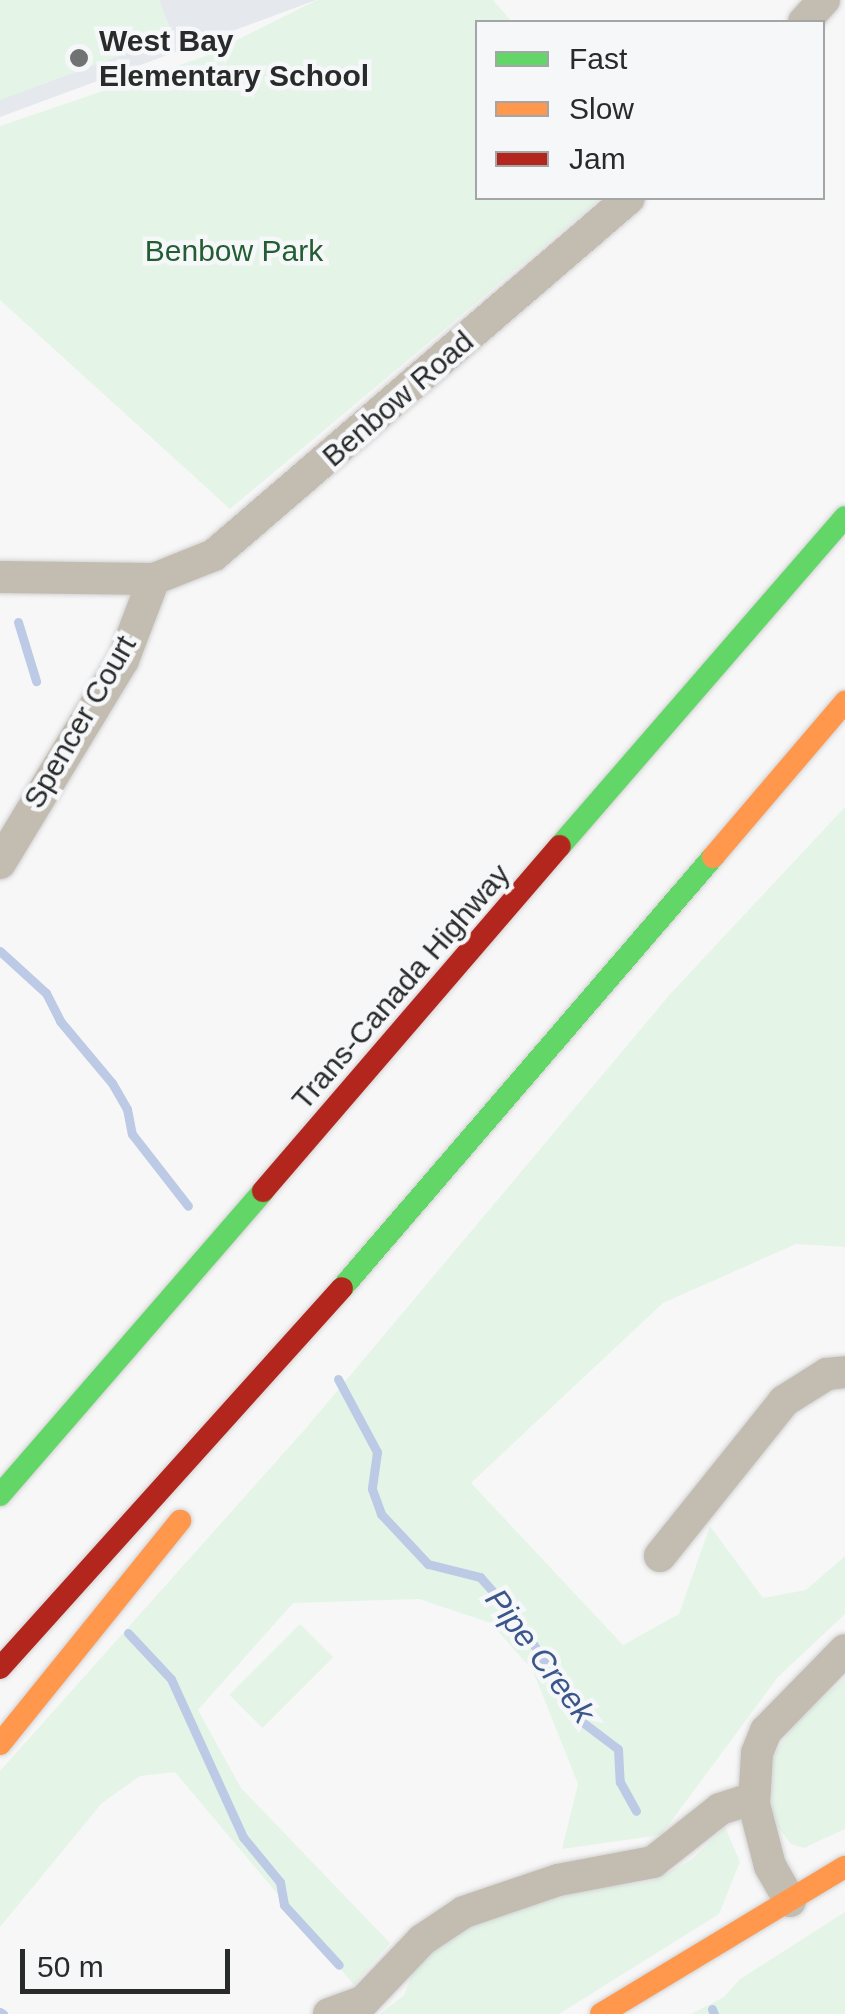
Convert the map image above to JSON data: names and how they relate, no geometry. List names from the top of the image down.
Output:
{
  "streets": {
    "main road": ["Trans-Canada Highway"],
    "street": ["Benbow Road", "Spencer Court"]
  },
  "crossings": [
    ["Benbow Road", "Spencer Court"]
  ],
  "water": ["Pipe Creek"],
  "parks": ["Benbow Park"],
  "places": ["West Bay Elementary School"],
  "legend": ["Fast", "Slow", "Jam"],
  "scale_bar": "50 m"
}
